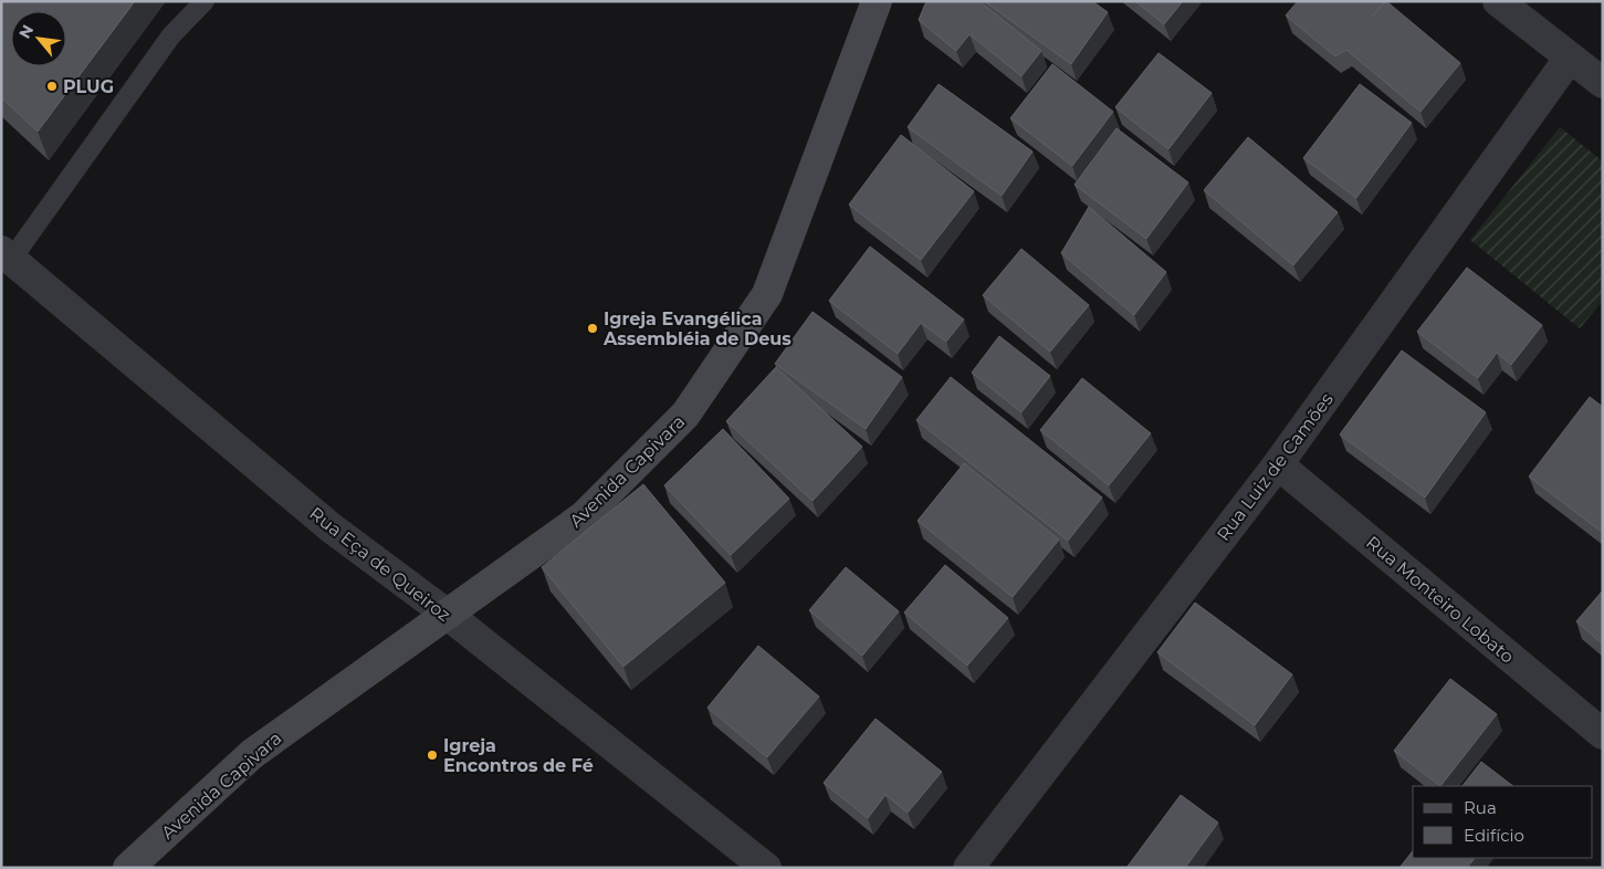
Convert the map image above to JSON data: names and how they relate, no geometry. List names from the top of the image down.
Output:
{
  "streets": {
    "main road": ["Avenida Capivara"],
    "street": ["Rua Luiz de Camões", "Rua Eça de Queiroz", "Rua Monteiro Lobato"]
  },
  "crossings": [
    ["Rua Luiz de Camões", "Rua Monteiro Lobato"],
    ["Avenida Capivara", "Rua Eça de Queiroz"]
  ],
  "places": ["PLUG", "Igreja Evangélica Assembléia de Deus", "Igreja Encontros de Fé"],
  "legend": ["Rua", "Edifício"],
  "north": "top left"
}
